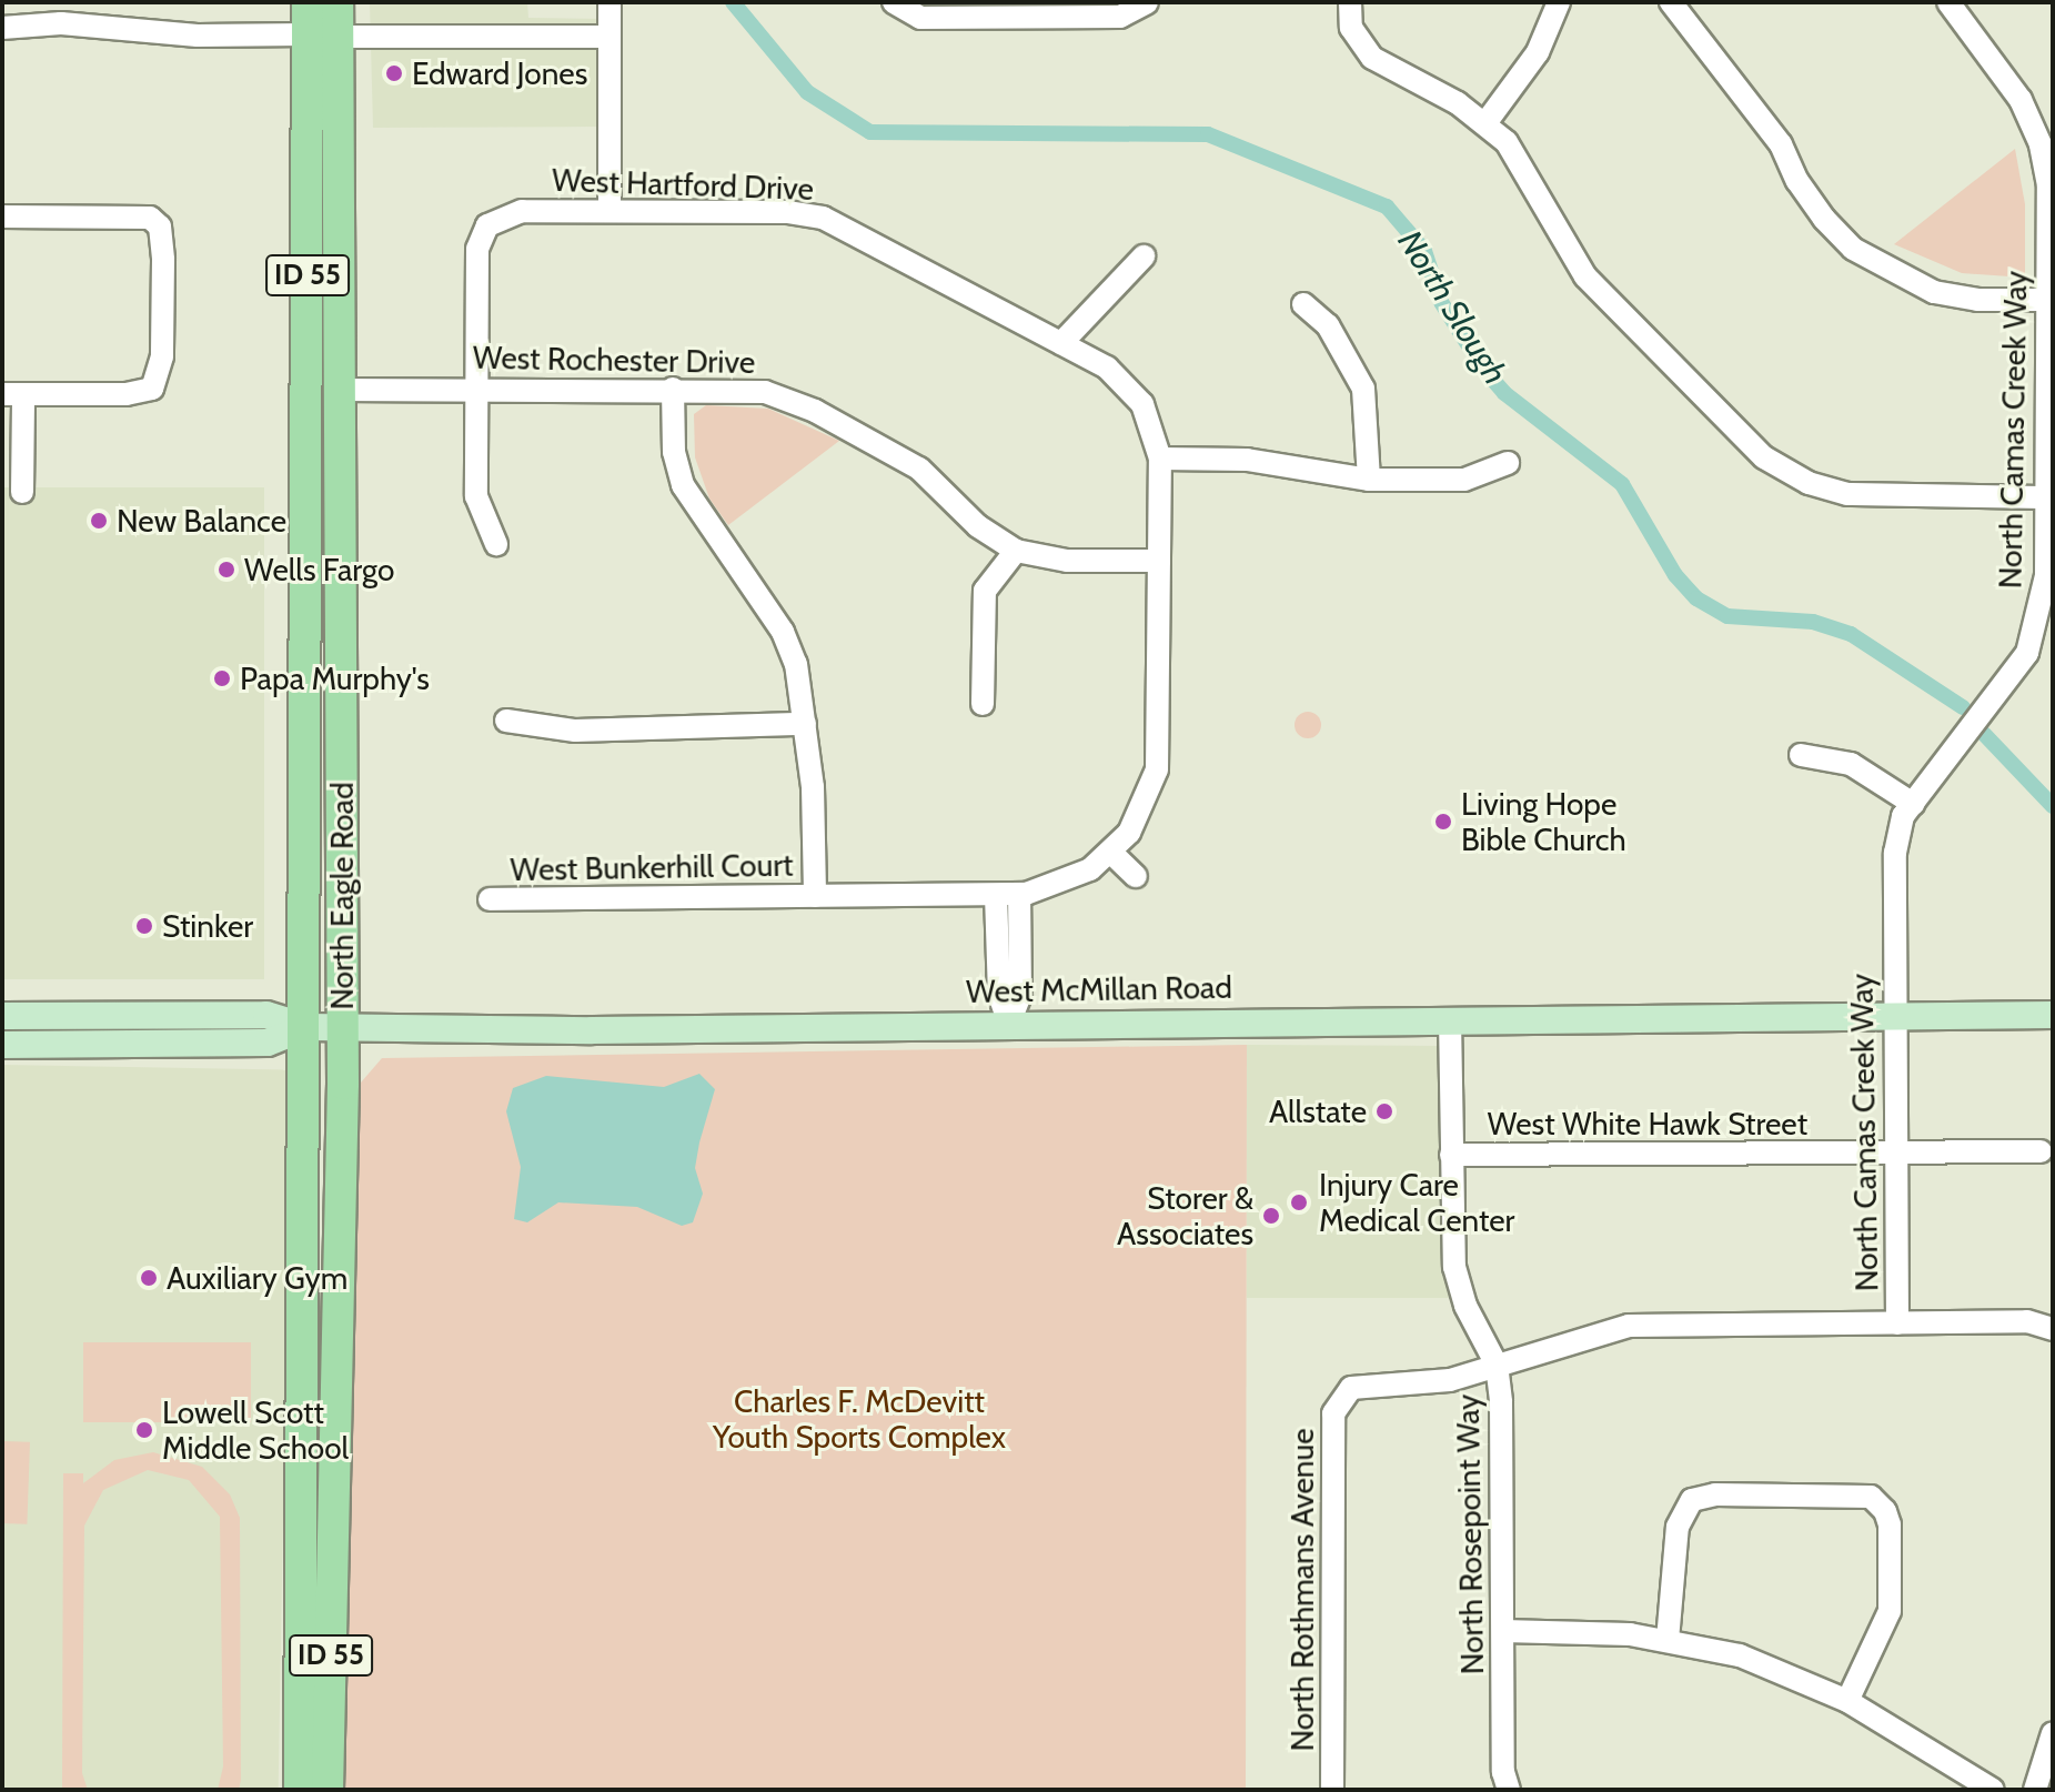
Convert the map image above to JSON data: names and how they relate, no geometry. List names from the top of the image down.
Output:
{
  "streets": {
    "highway": ["ID 55", "North Eagle Road"],
    "main road": ["West McMillan Road"],
    "street": [
      "West Hartford Drive",
      "West Rochester Drive",
      "North Camas Creek Way",
      "West Bunkerhill Court",
      "West White Hawk Street",
      "North Rosepoint Way",
      "North Rothmans Avenue"
    ]
  },
  "crossings": [
    ["West Hartford Drive", "West Rochester Drive"],
    ["West Hartford Drive", "West Bunkerhill Court"],
    ["West Rochester Drive", "North Eagle Road"],
    ["North Camas Creek Way", "West McMillan Road"],
    ["North Camas Creek Way", "West White Hawk Street"],
    ["North Eagle Road", "West McMillan Road"],
    ["West McMillan Road", "North Rosepoint Way"],
    ["West White Hawk Street", "North Rosepoint Way"],
    ["North Rosepoint Way", "North Rothmans Avenue"]
  ],
  "water": ["North Slough"],
  "parks": ["Charles F. McDevitt Youth Sports Complex"],
  "places": [
    "Edward Jones",
    "New Balance",
    "Wells Fargo",
    "Papa Murphy's",
    "Living Hope Bible Church",
    "Stinker",
    "Allstate",
    "Injury Care Medical Center",
    "Storer & Associates",
    "Auxiliary Gym",
    "Lowell Scott Middle School"
  ]
}
